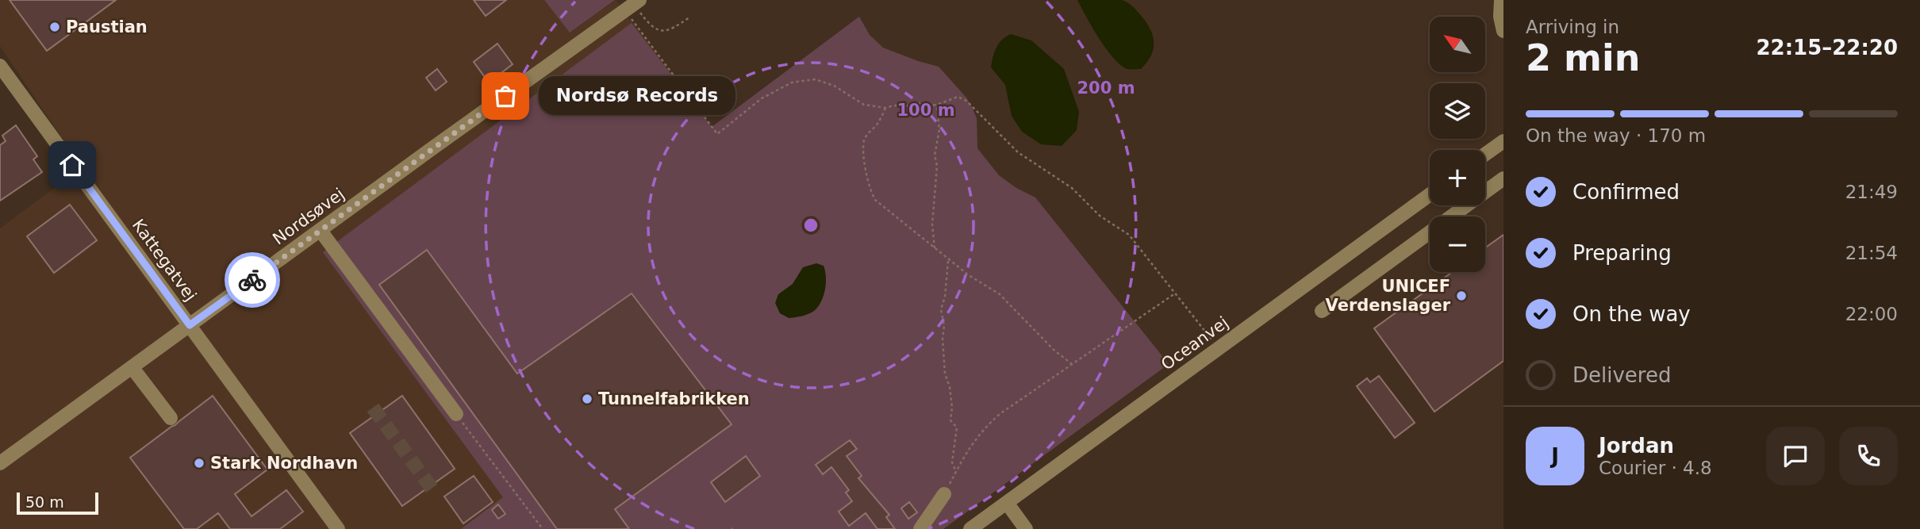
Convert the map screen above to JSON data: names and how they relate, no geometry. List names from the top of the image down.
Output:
{
  "streets": {
    "street": ["Nordsøvej", "Kattegatvej", "Oceanvej"]
  },
  "crossings": [
    ["Nordsøvej", "Kattegatvej"]
  ],
  "places": [
    "Paustian",
    "Nordsø Records",
    "UNICEF Verdenslager",
    "Tunnelfabrikken",
    "Stark Nordhavn"
  ],
  "scale_bar": "50 m",
  "north": "top left",
  "page": {
    "heading": ["2 min", "Arriving in", "22:15–22:20"],
    "panel": ["Jordan", "Courier · 4.8"],
    "map_buttons": ["+", "−"],
    "bubble": "Nordsø Records",
    "bar": "On the way · 170 m",
    "list": [
      ["Confirmed", "21:49"],
      ["Preparing", "21:54"],
      ["On the way", "22:00"],
      "Delivered"
    ],
    "round": "J",
    "scale": "50 m"
  },
  "rings": ["200 m", "100 m"]
}
